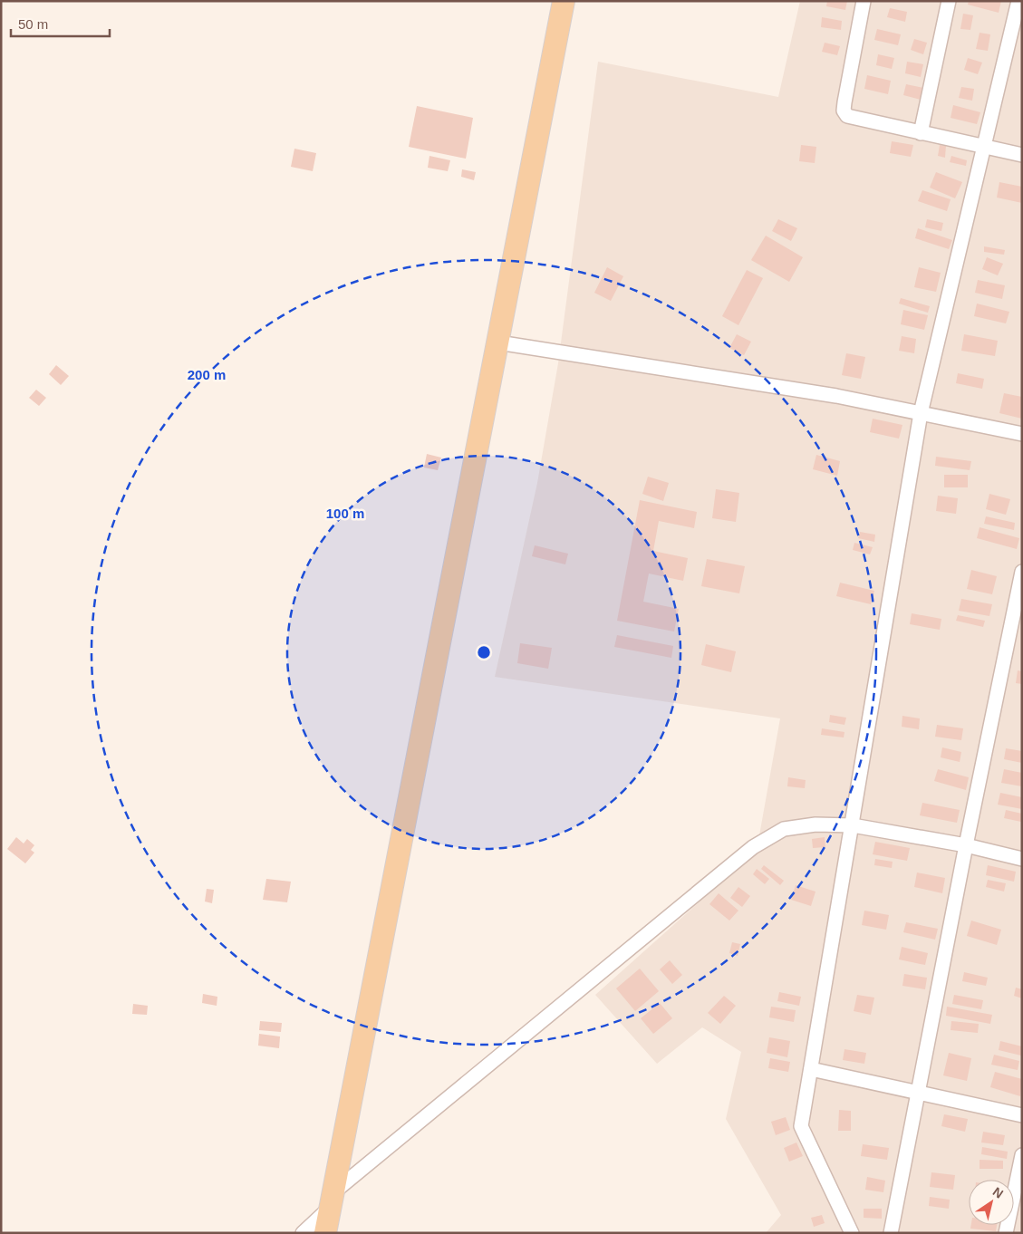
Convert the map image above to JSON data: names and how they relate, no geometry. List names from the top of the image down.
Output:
{
  "scale_bar": "50 m",
  "north": "top right",
  "rings": ["200 m", "100 m"]
}
